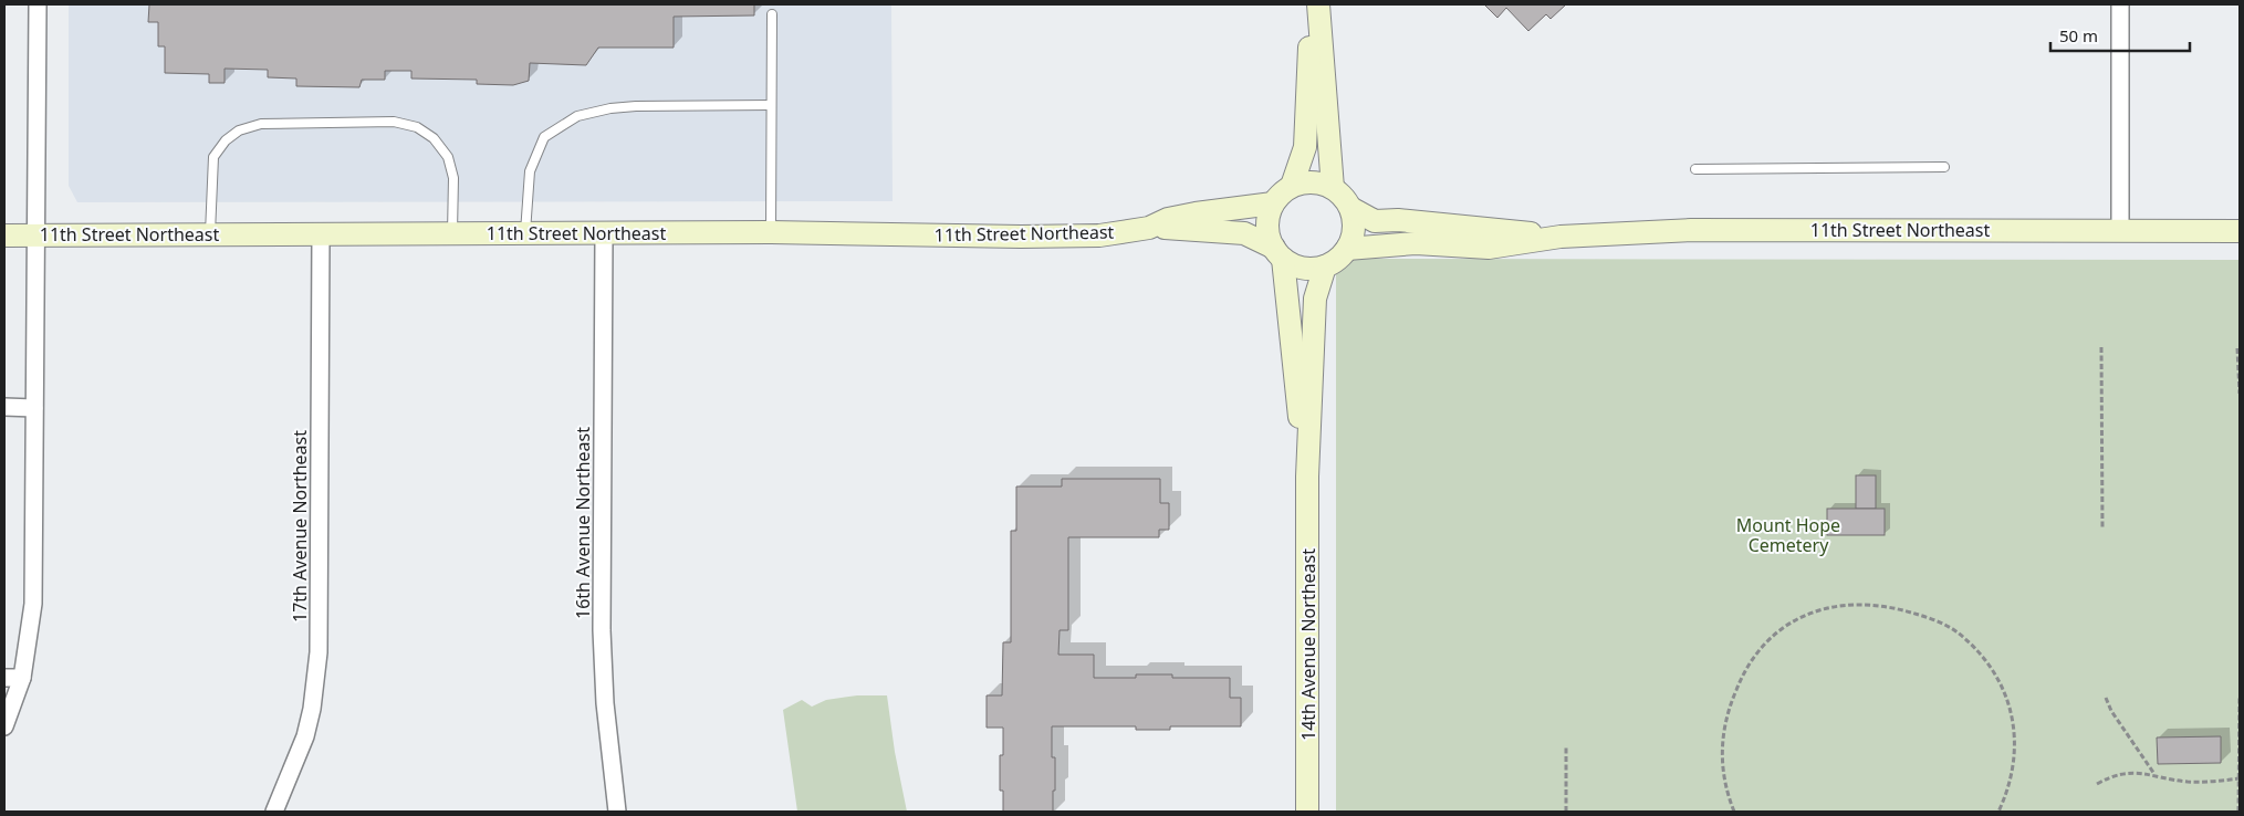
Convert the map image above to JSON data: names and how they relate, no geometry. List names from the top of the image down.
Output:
{
  "streets": {
    "street": [
      "11th Street Northeast",
      "16th Avenue Northeast",
      "17th Avenue Northeast",
      "14th Avenue Northeast"
    ]
  },
  "crossings": [
    ["11th Street Northeast", "16th Avenue Northeast"],
    ["11th Street Northeast", "17th Avenue Northeast"],
    ["11th Street Northeast", "14th Avenue Northeast"]
  ],
  "parks": ["Mount Hope Cemetery"],
  "scale_bar": "50 m"
}
